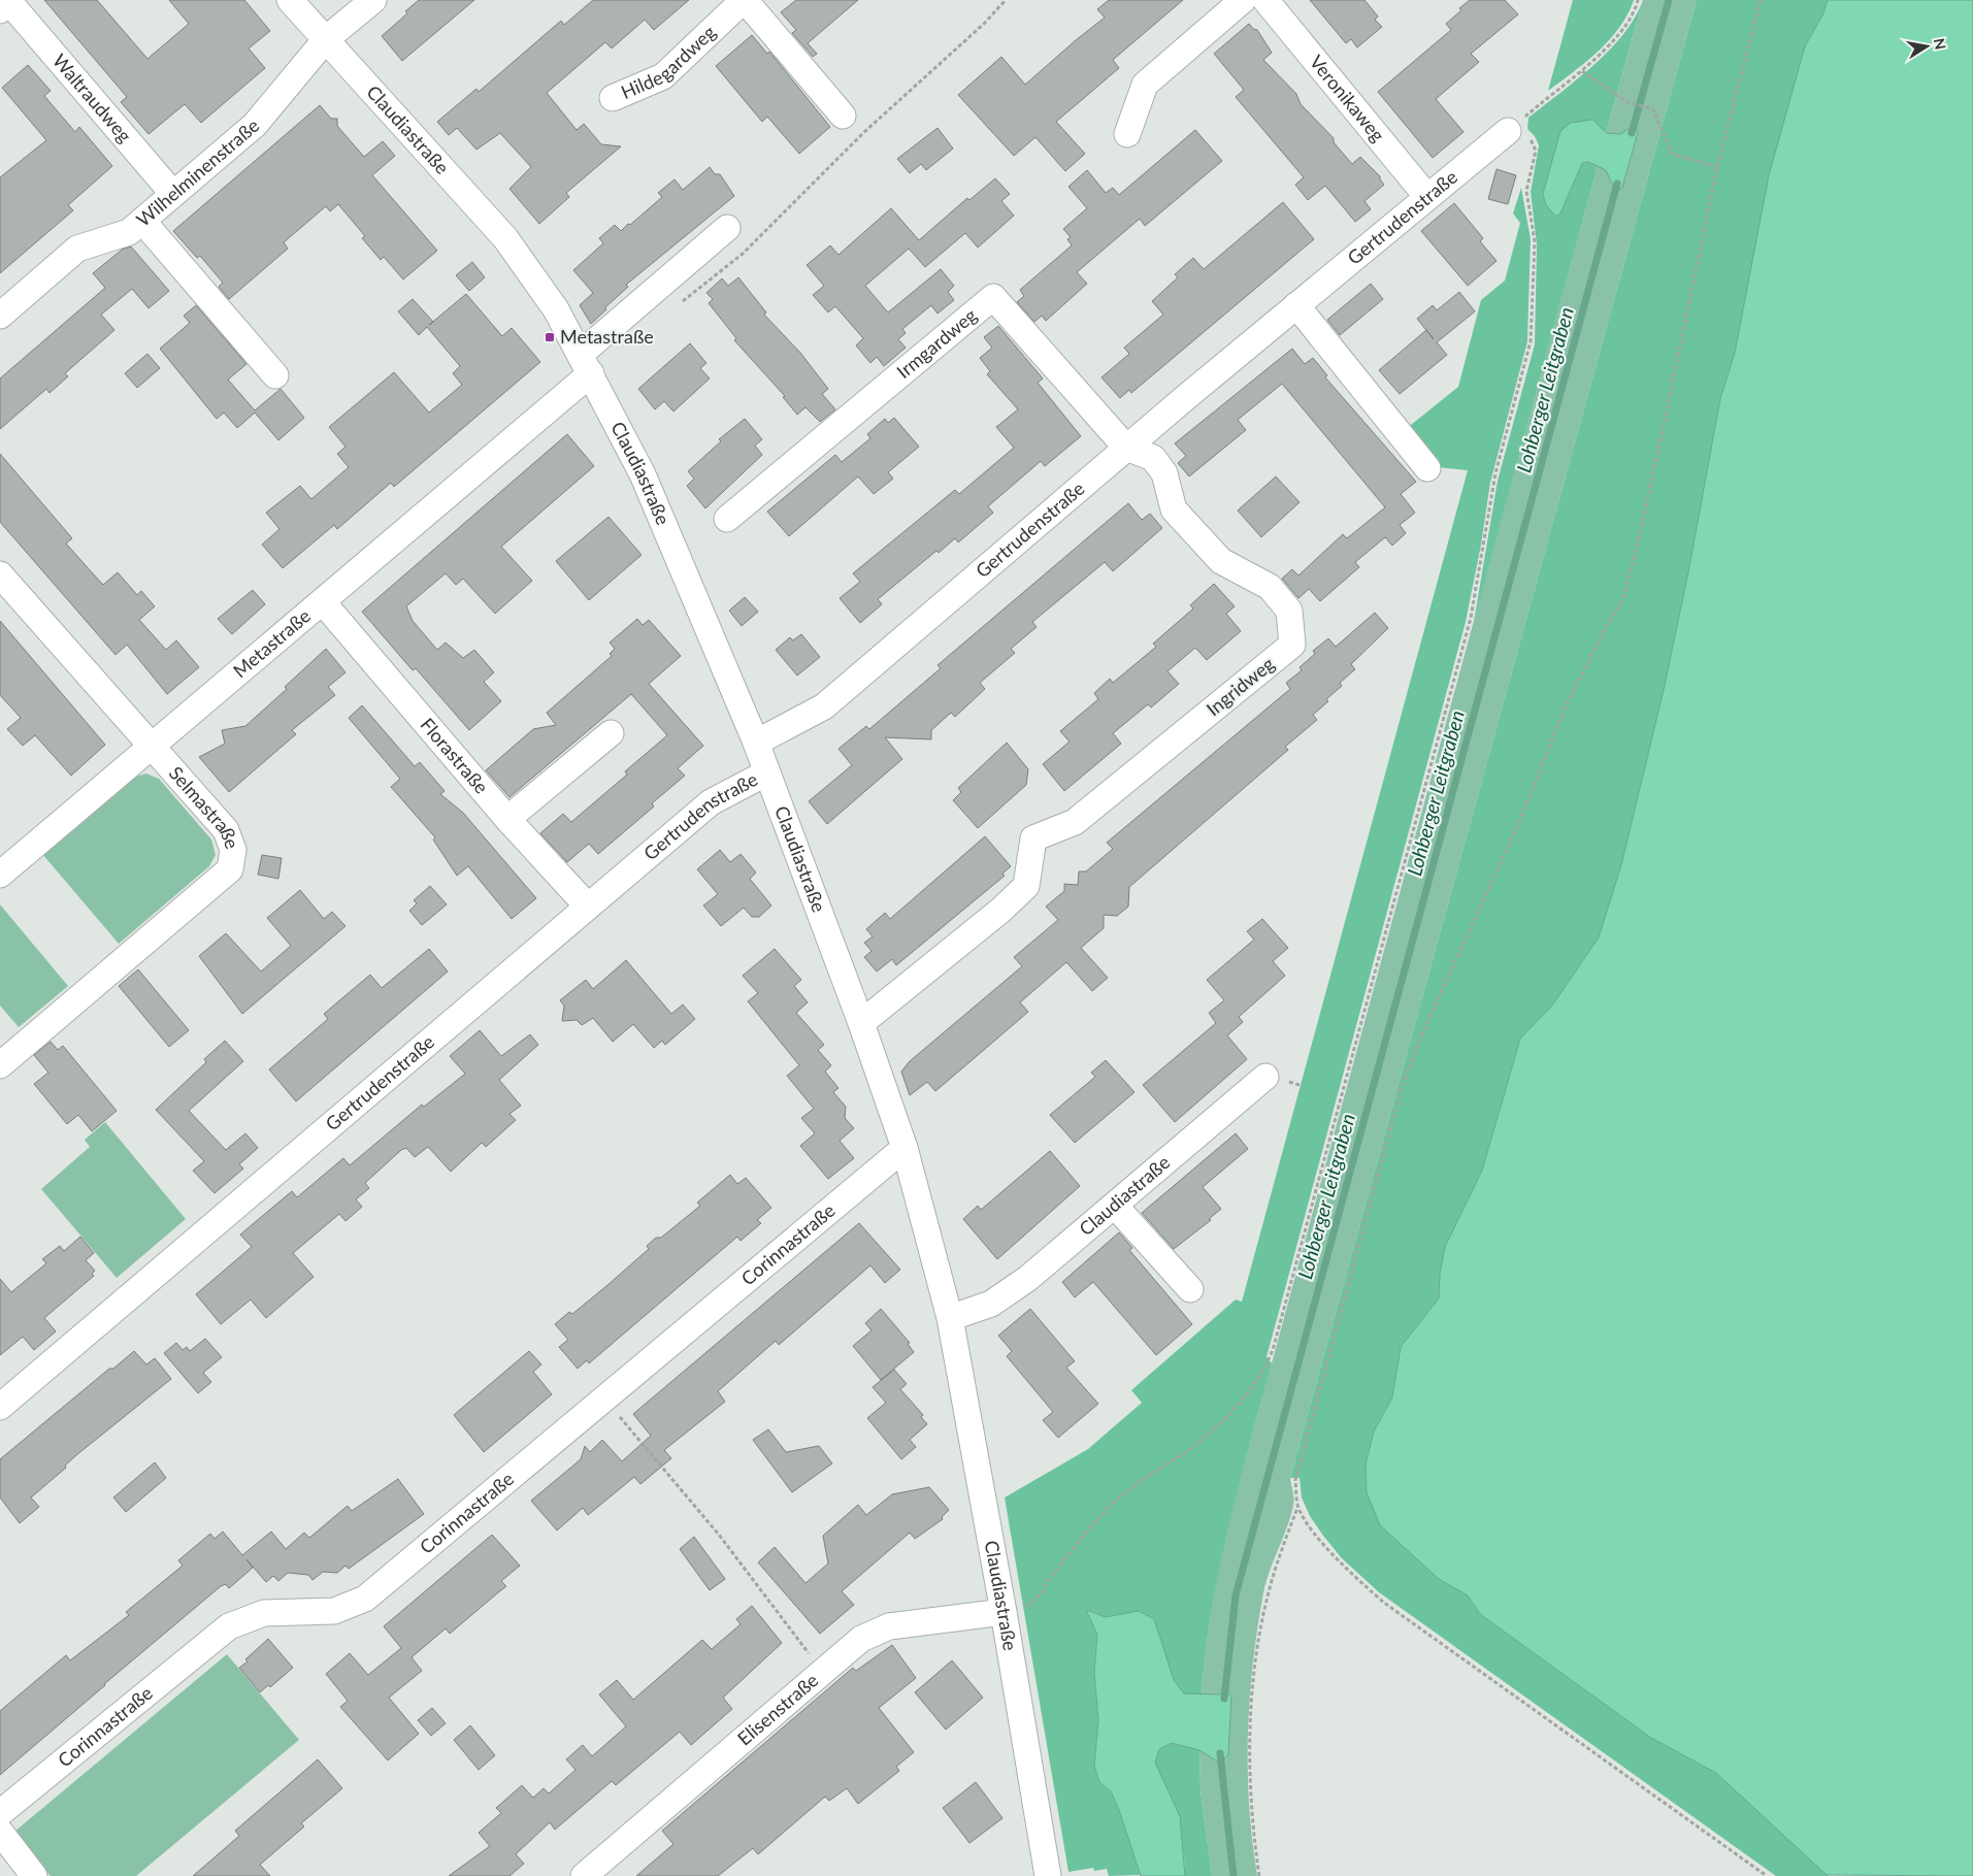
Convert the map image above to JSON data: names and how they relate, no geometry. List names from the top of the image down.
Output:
{
  "streets": {
    "street": [
      "Hildegardweg",
      "Waltraudweg",
      "Veronikaweg",
      "Claudiastraße",
      "Wilhelminenstraße",
      "Gertrudenstraße",
      "Irmgardweg",
      "Metastraße",
      "Ingridweg",
      "Florastraße",
      "Selmastraße",
      "Corinnastraße",
      "Elisenstraße"
    ]
  },
  "crossings": [
    ["Waltraudweg", "Wilhelminenstraße"],
    ["Veronikaweg", "Gertrudenstraße"],
    ["Claudiastraße", "Wilhelminenstraße"],
    ["Claudiastraße", "Gertrudenstraße"],
    ["Claudiastraße", "Metastraße"],
    ["Claudiastraße", "Ingridweg"],
    ["Claudiastraße", "Corinnastraße"],
    ["Claudiastraße", "Elisenstraße"],
    ["Gertrudenstraße", "Irmgardweg"],
    ["Gertrudenstraße", "Ingridweg"],
    ["Gertrudenstraße", "Florastraße"],
    ["Irmgardweg", "Ingridweg"],
    ["Metastraße", "Florastraße"],
    ["Metastraße", "Selmastraße"]
  ],
  "water": ["Lohberger Leitgraben"],
  "places": {
    "transit": ["Metastraße"]
  },
  "north": "right"
}
